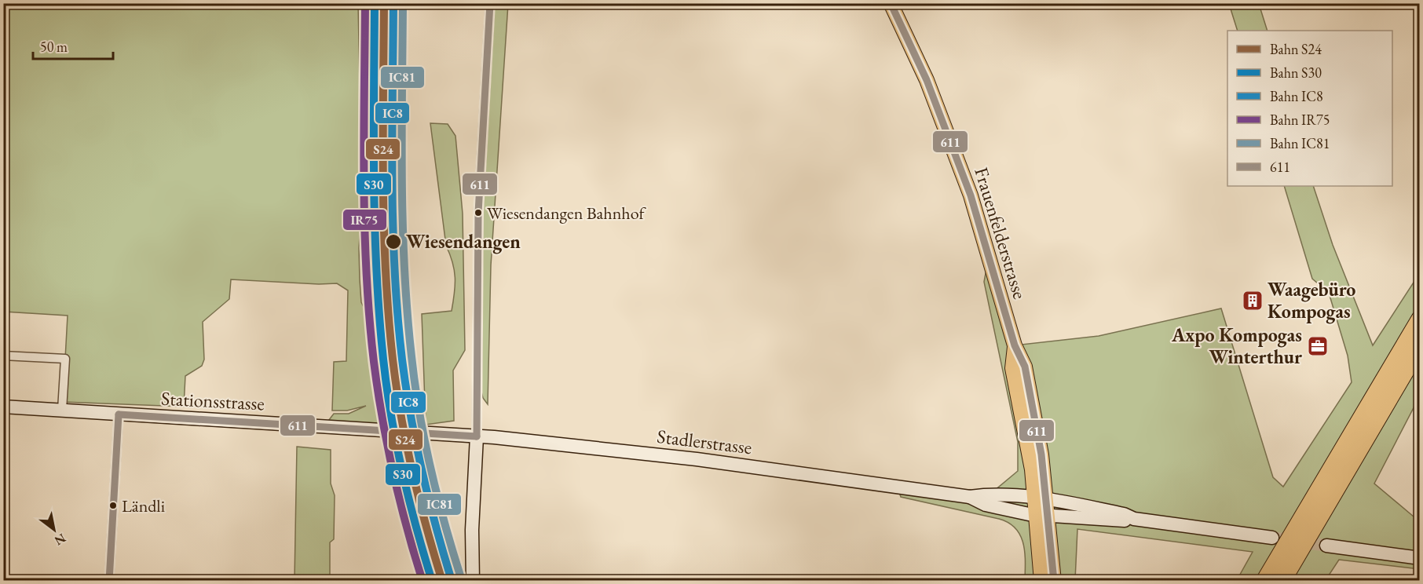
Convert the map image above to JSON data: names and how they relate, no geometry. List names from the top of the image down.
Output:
{
  "streets": {
    "main road": ["Frauenfelderstrasse", "Stationsstrasse", "Stadlerstrasse"]
  },
  "crossings": [
    ["Stationsstrasse", "Stadlerstrasse"]
  ],
  "places": {
    "other": ["Wiesendangen Bahnhof", "Wiesendangen", "Ländli"],
    "building": ["Waagebüro Kompogas"],
    "office": ["Axpo Kompogas Winterthur"]
  },
  "lines": [
    "rail line S24",
    "rail line S30",
    "rail line IC8",
    "rail line IR75",
    "rail line IC81",
    "transit line 611"
  ],
  "legend": [
    "Bahn S24",
    "Bahn S30",
    "Bahn IC8",
    "Bahn IR75",
    "Bahn IC81",
    "611"
  ],
  "scale_bar": "50 m",
  "north": "bottom right"
}
